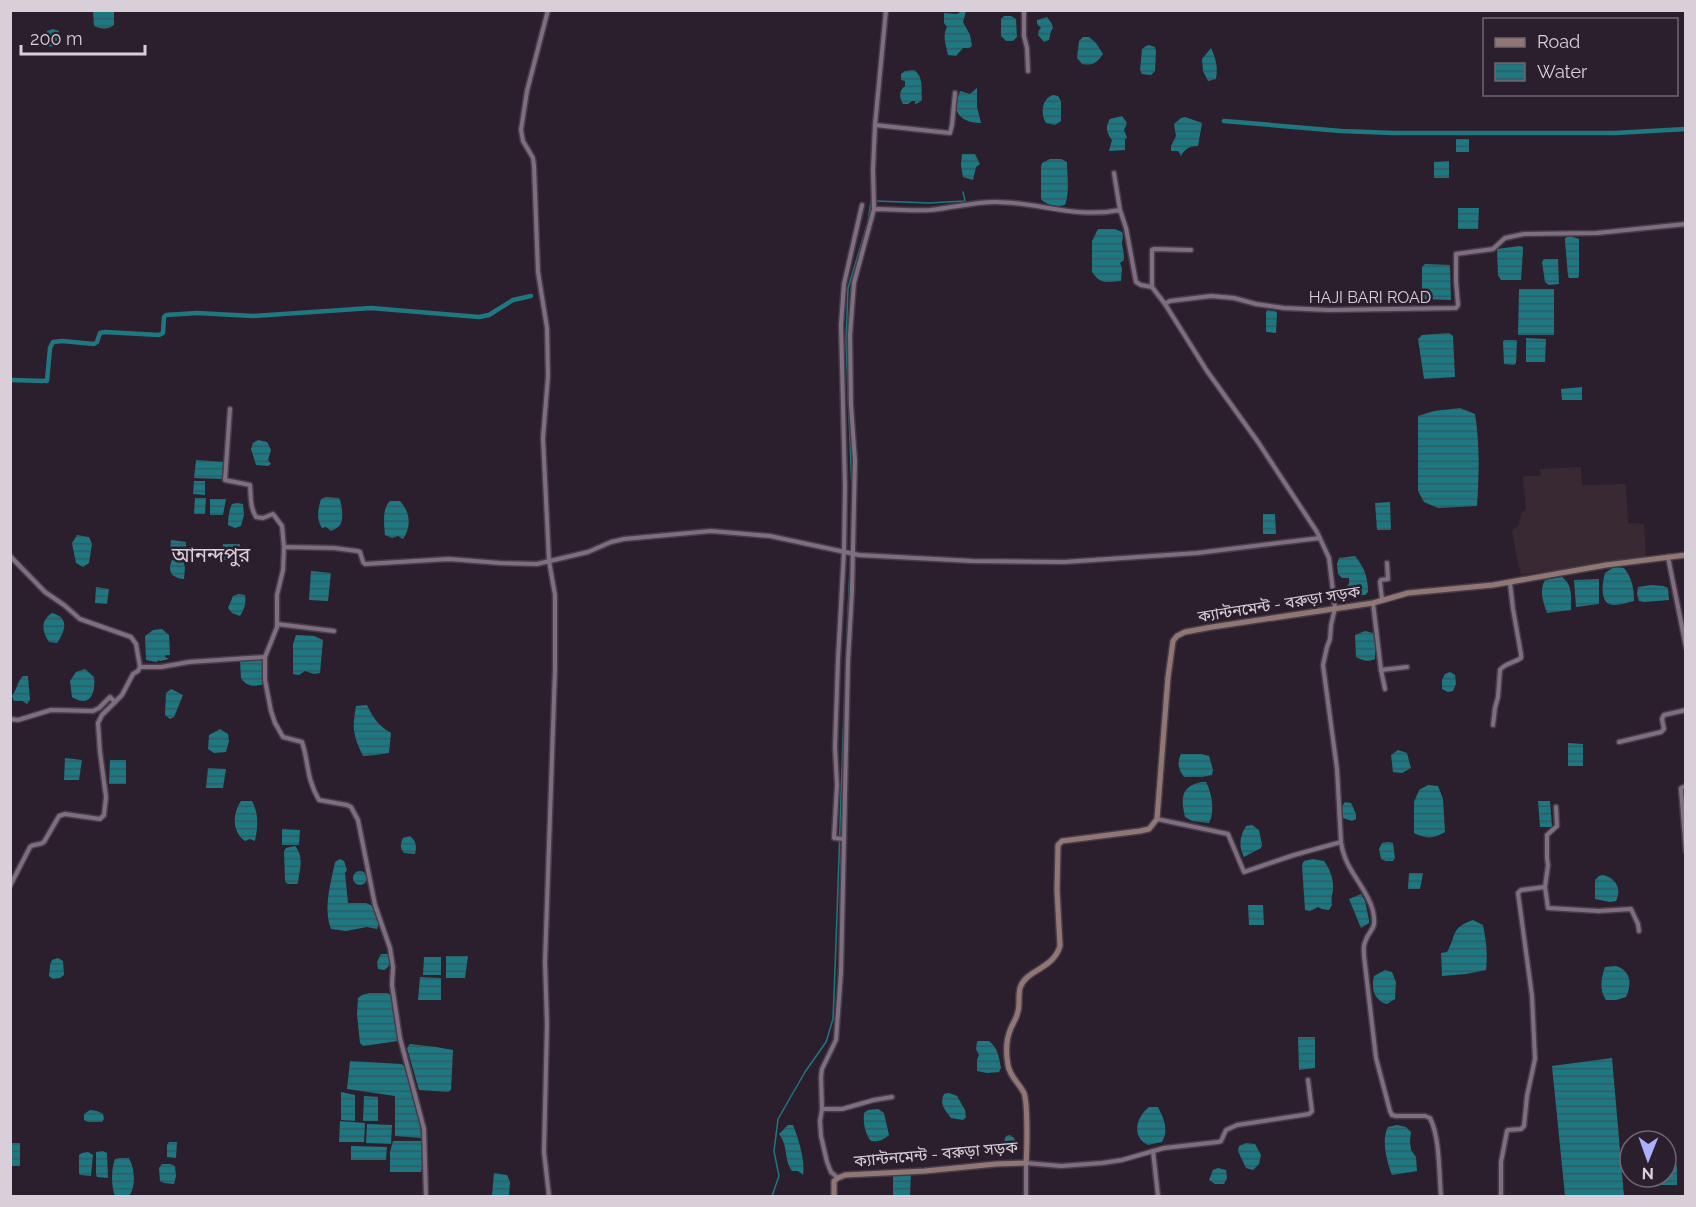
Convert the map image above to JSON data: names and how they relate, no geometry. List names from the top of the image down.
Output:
{
  "streets": {
    "main road": ["ক্যান্টনমেন্ট - বরুড়া সড়ক"],
    "street": ["HAJI BARI ROAD"]
  },
  "districts": ["আনন্দপুর"],
  "legend": ["Road", "Water"],
  "scale_bar": "200 m",
  "north": "bottom"
}
